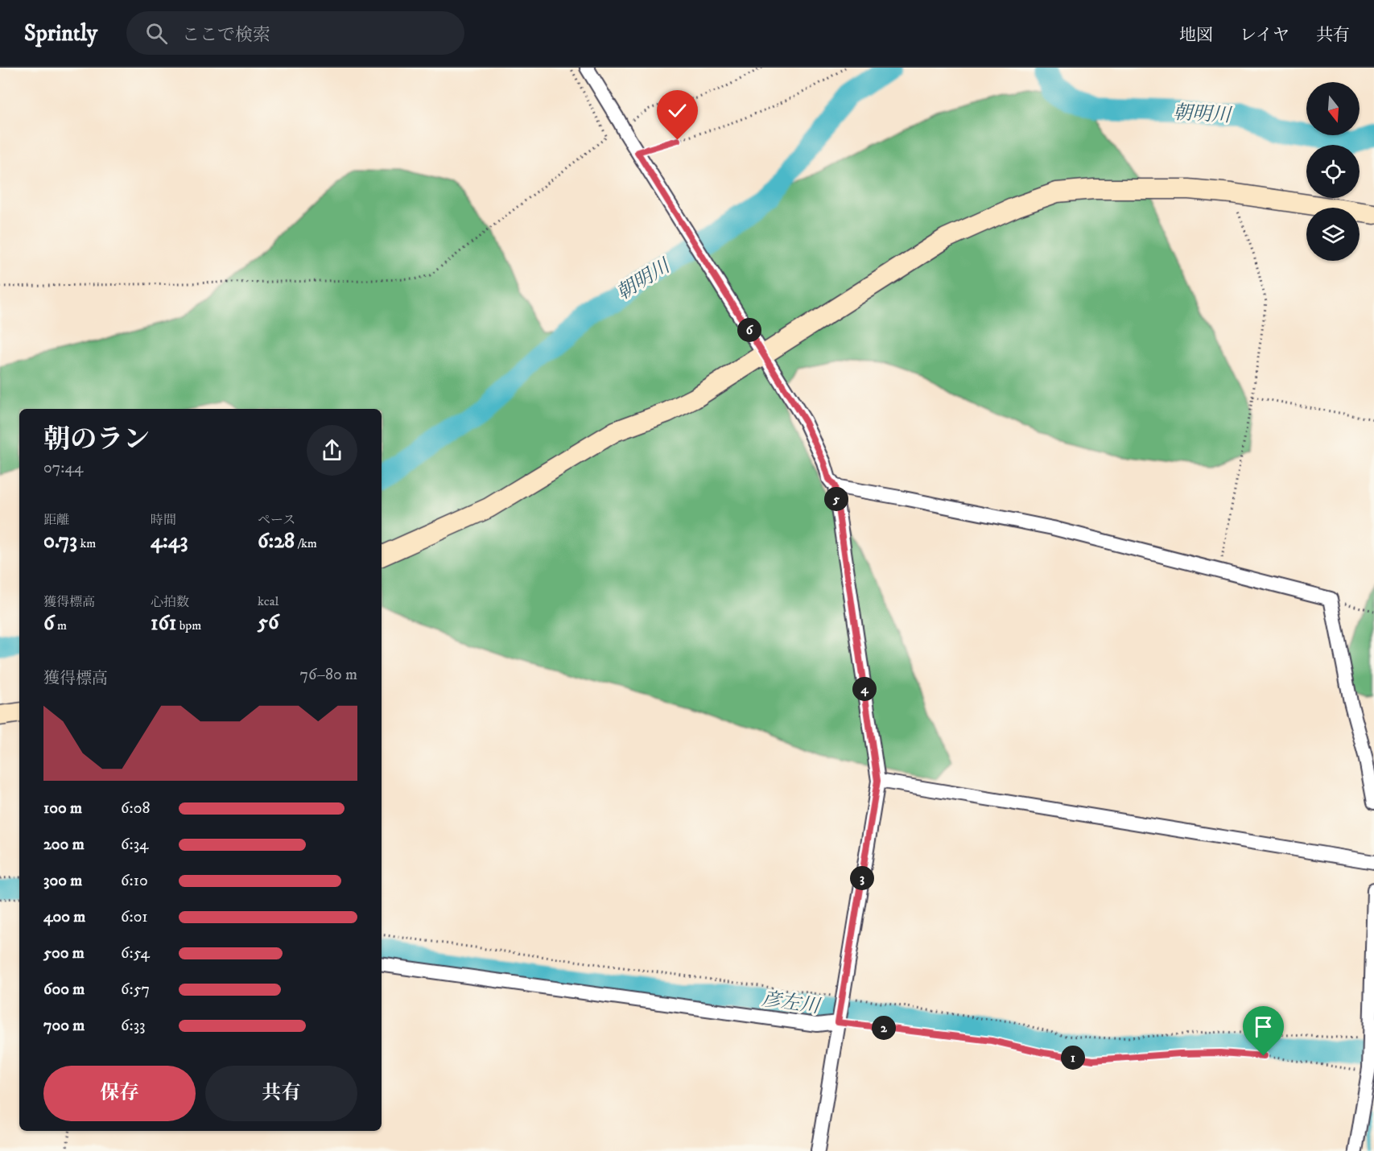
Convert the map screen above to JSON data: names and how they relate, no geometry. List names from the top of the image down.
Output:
{
  "water": ["朝明川", "彦左川"],
  "north": "bottom",
  "page": {
    "header": "Sprintly",
    "search": "ここで検索",
    "nav": ["地図", "レイヤ", "共有"],
    "pins": [
      "6",
      "5",
      "4",
      "3",
      "2",
      "1"
    ],
    "heading": ["朝のラン", "07:44"],
    "stats": [
      ["距離", "0.73 km"],
      ["時間", "4:43"],
      ["ペース", "6:28 /km"],
      ["獲得標高", "6 m"],
      ["心拍数", "161 bpm"],
      ["kcal", "56"]
    ],
    "chart": ["獲得標高", "76–80 m"],
    "list": [
      {
        "name": "100 m",
        "note": "6:08"
      },
      {
        "name": "200 m",
        "note": "6:34"
      },
      {
        "name": "300 m",
        "note": "6:10"
      },
      {
        "name": "400 m",
        "note": "6:01"
      },
      {
        "name": "500 m",
        "note": "6:54"
      },
      {
        "name": "600 m",
        "note": "6:57"
      },
      {
        "name": "700 m",
        "note": "6:33"
      }
    ],
    "buttons": ["保存", "共有"]
  }
}
